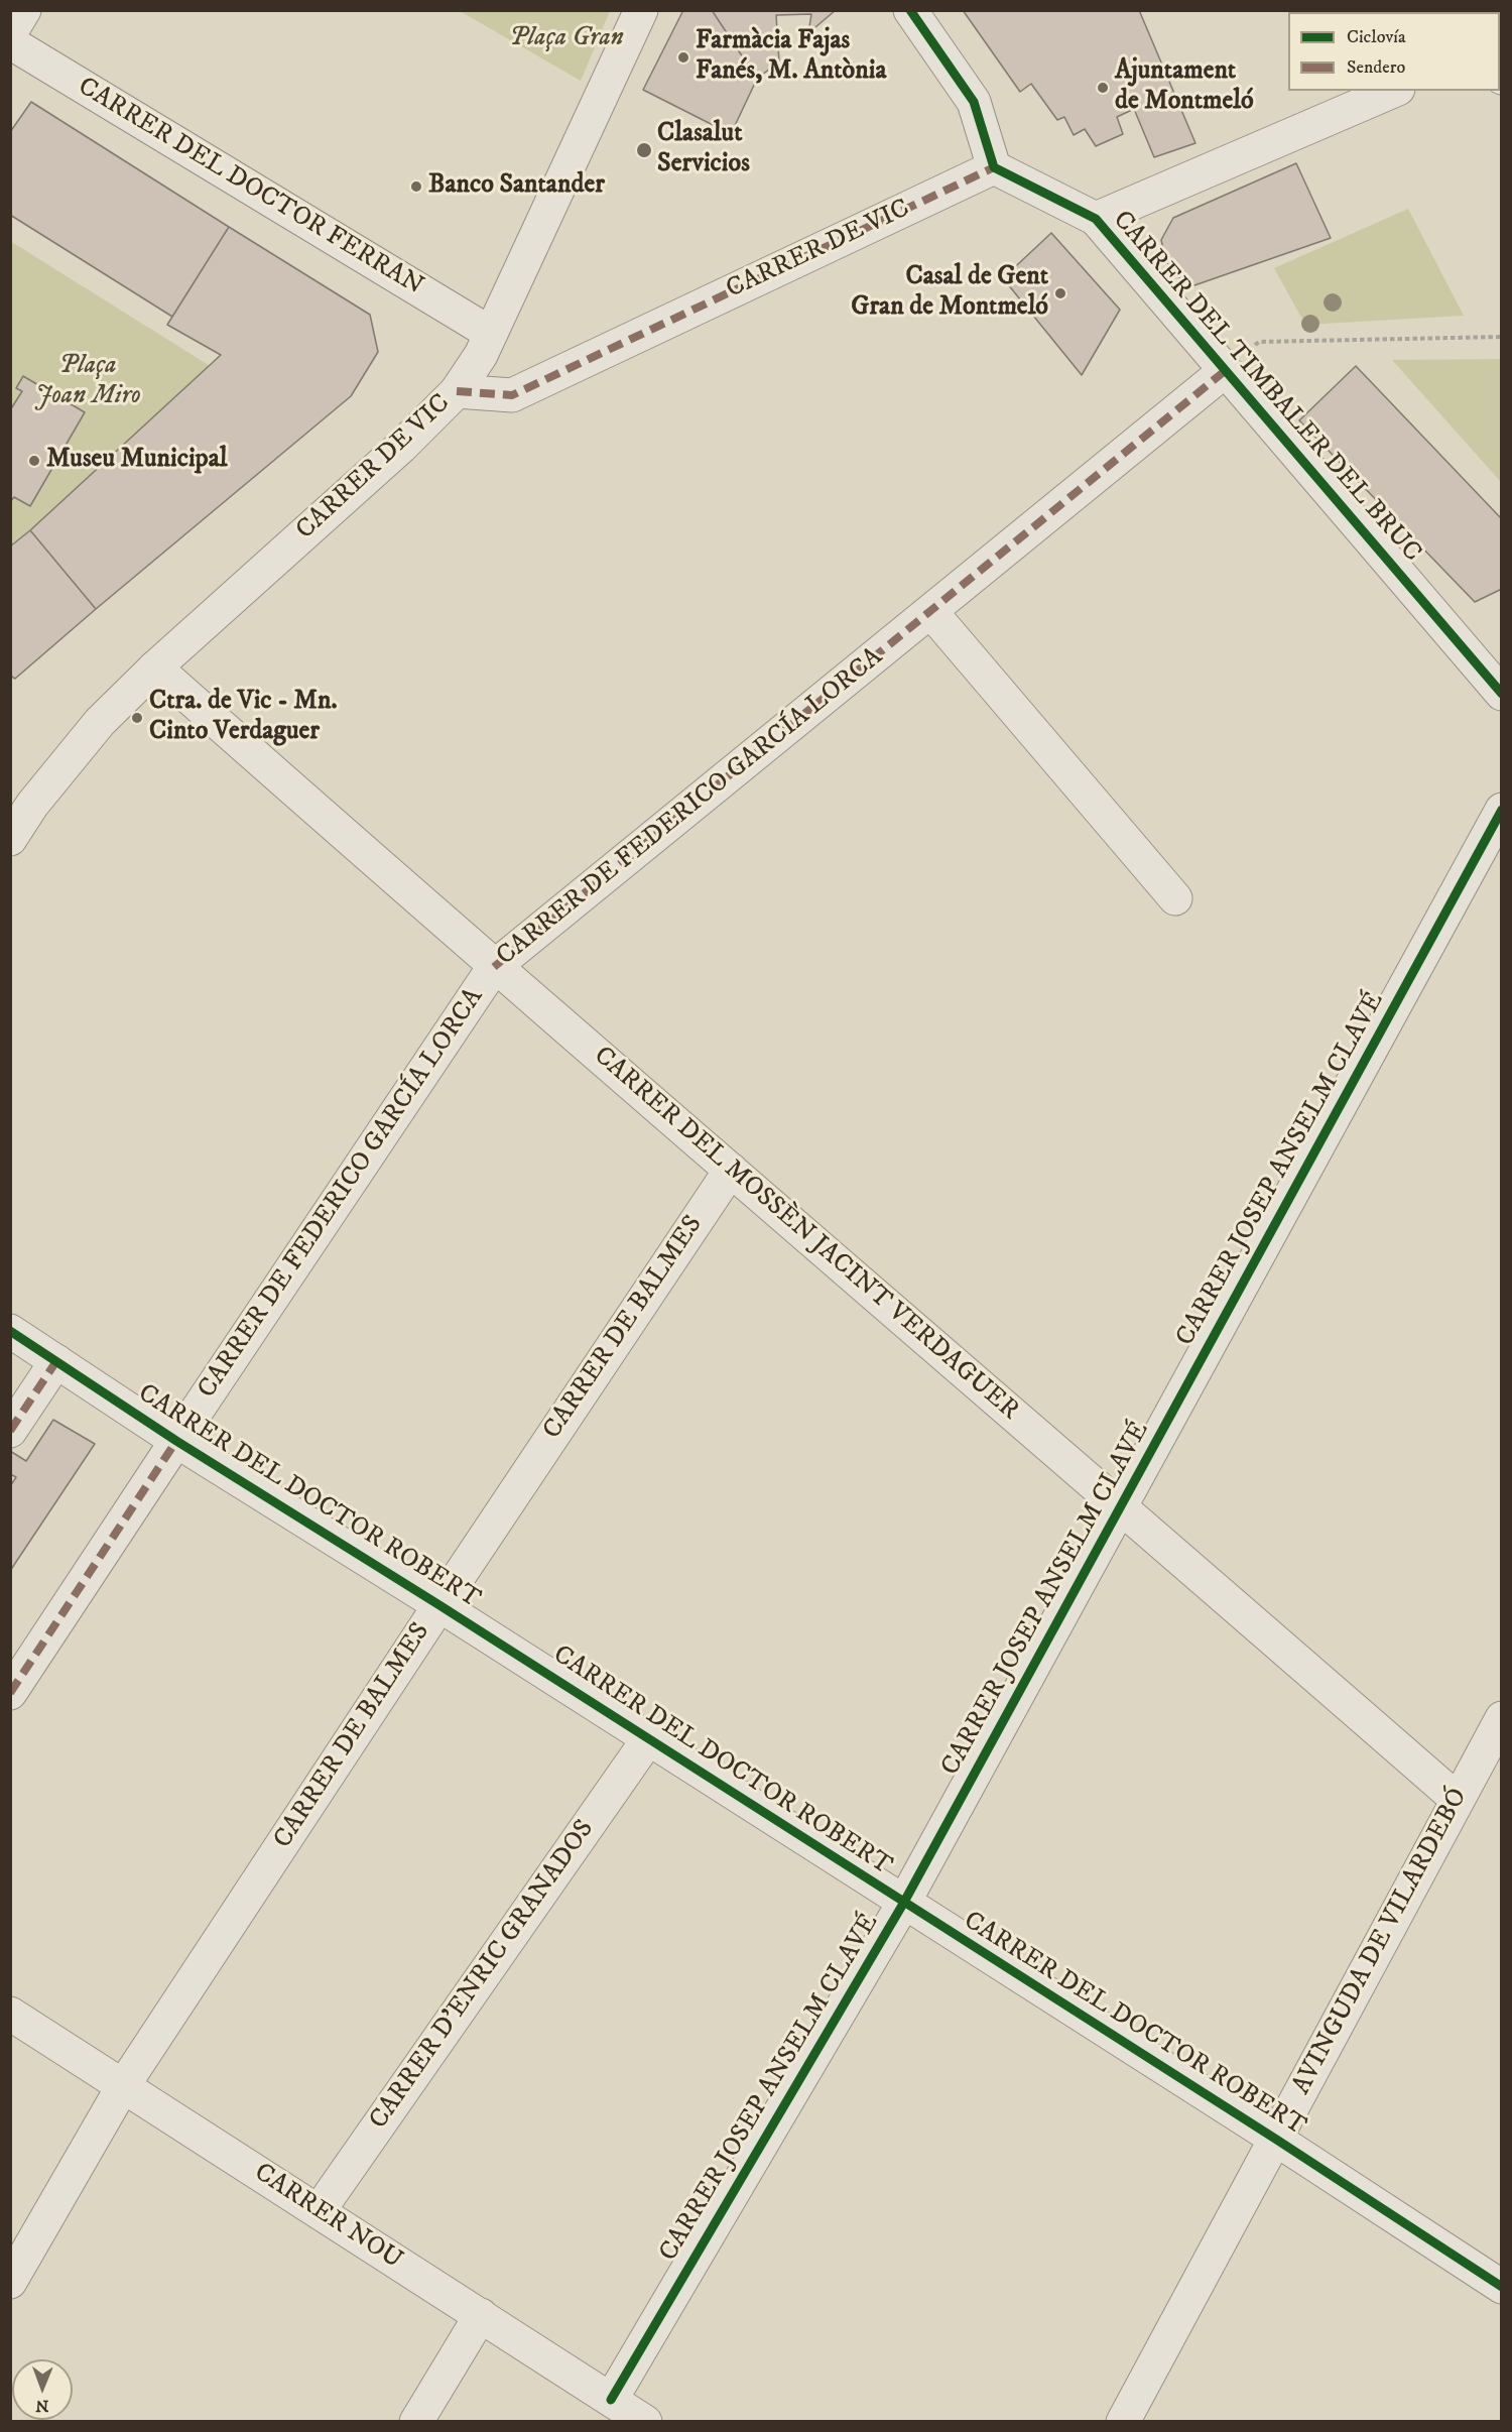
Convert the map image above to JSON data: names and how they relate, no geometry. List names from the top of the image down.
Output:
{
  "streets": {
    "street": [
      "CARRER DEL DOCTOR FERRAN",
      "CARRER DE VIC",
      "CARRER DEL TIMBALER DEL BRUC",
      "CARRER DE FEDERICO GARCÍA LORCA",
      "CARRER JOSEP ANSELM CLAVÉ",
      "CARRER DEL MOSSÈN JACINT VERDAGUER",
      "CARRER DE BALMES",
      "CARRER DEL DOCTOR ROBERT",
      "AVINGUDA DE VILARDEBÓ",
      "CARRER D'ENRIC GRANADOS",
      "CARRER NOU"
    ]
  },
  "crossings": [
    ["CARRER DE VIC", "CARRER DEL TIMBALER DEL BRUC"],
    ["CARRER DE VIC", "CARRER DEL MOSSÈN JACINT VERDAGUER"],
    ["CARRER DEL TIMBALER DEL BRUC", "CARRER DE FEDERICO GARCÍA LORCA"],
    ["CARRER DE FEDERICO GARCÍA LORCA", "CARRER DEL MOSSÈN JACINT VERDAGUER"],
    ["CARRER DE FEDERICO GARCÍA LORCA", "CARRER DEL DOCTOR ROBERT"],
    ["CARRER JOSEP ANSELM CLAVÉ", "CARRER DEL MOSSÈN JACINT VERDAGUER"],
    ["CARRER JOSEP ANSELM CLAVÉ", "CARRER DEL DOCTOR ROBERT"],
    ["CARRER JOSEP ANSELM CLAVÉ", "CARRER NOU"],
    ["CARRER DEL MOSSÈN JACINT VERDAGUER", "CARRER DE BALMES"],
    ["CARRER DEL MOSSÈN JACINT VERDAGUER", "AVINGUDA DE VILARDEBÓ"],
    ["CARRER DE BALMES", "CARRER DEL DOCTOR ROBERT"],
    ["CARRER DE BALMES", "CARRER NOU"],
    ["CARRER DEL DOCTOR ROBERT", "AVINGUDA DE VILARDEBÓ"],
    ["CARRER DEL DOCTOR ROBERT", "CARRER D'ENRIC GRANADOS"],
    ["CARRER D'ENRIC GRANADOS", "CARRER NOU"]
  ],
  "parks": ["Plaça Gran", "Plaça Joan Miro"],
  "places": [
    "Farmàcia Fajas Fanés, M. Antònia",
    "Ajuntament de Montmeló",
    "Clasalut Servicios",
    "Banco Santander",
    "Casal de Gent Gran de Montmeló",
    "Museu Municipal",
    "Ctra. de Vic - Mn. Cinto Verdaguer"
  ],
  "legend": ["Ciclovía", "Sendero"],
  "north": "bottom"
}
